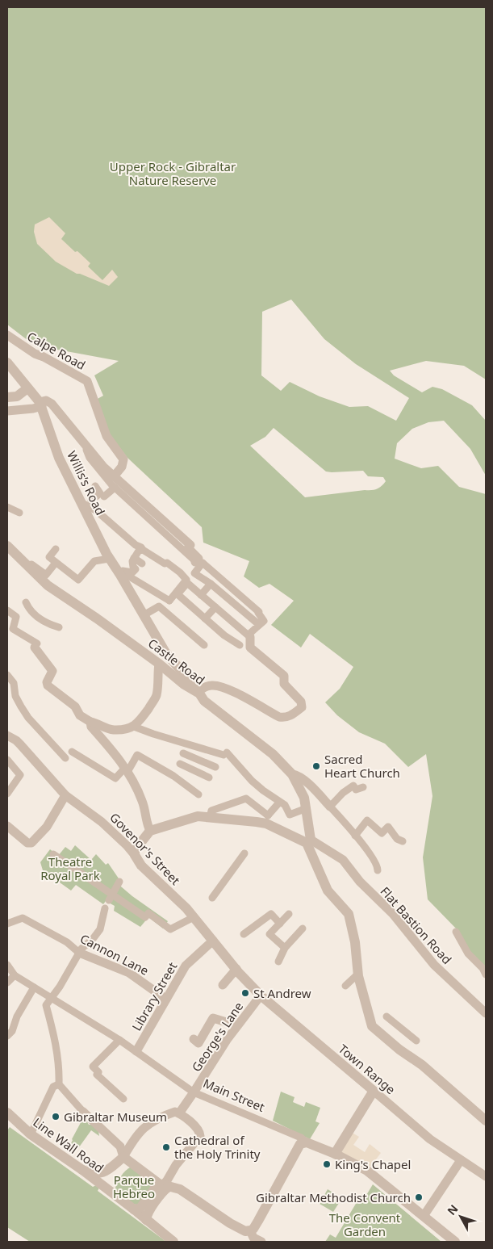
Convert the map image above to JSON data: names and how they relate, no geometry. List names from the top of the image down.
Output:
{
  "streets": {
    "street": [
      "Calpe Road",
      "Willis’s Road",
      "Castle Road",
      "Govenor's Street",
      "Flat Bastion Road",
      "Cannon Lane",
      "Library Street",
      "George's Lane",
      "Town Range",
      "Main Street",
      "Line Wall Road"
    ]
  },
  "crossings": [
    ["Willis’s Road", "Castle Road"],
    ["Castle Road", "Flat Bastion Road"],
    ["Govenor's Street", "Library Street"],
    ["Govenor's Street", "Town Range"],
    ["Cannon Lane", "Library Street"],
    ["Library Street", "Main Street"],
    ["George's Lane", "Town Range"],
    ["George's Lane", "Main Street"]
  ],
  "parks": [
    "Upper Rock - Gibraltar Nature Reserve",
    "Theatre Royal Park",
    "Parque Hebreo",
    "The Convent Garden"
  ],
  "places": [
    "Sacred Heart Church",
    "St Andrew",
    "Gibraltar Museum",
    "Cathedral of the Holy Trinity",
    "King's Chapel",
    "Gibraltar Methodist Church"
  ],
  "north": "top left"
}
